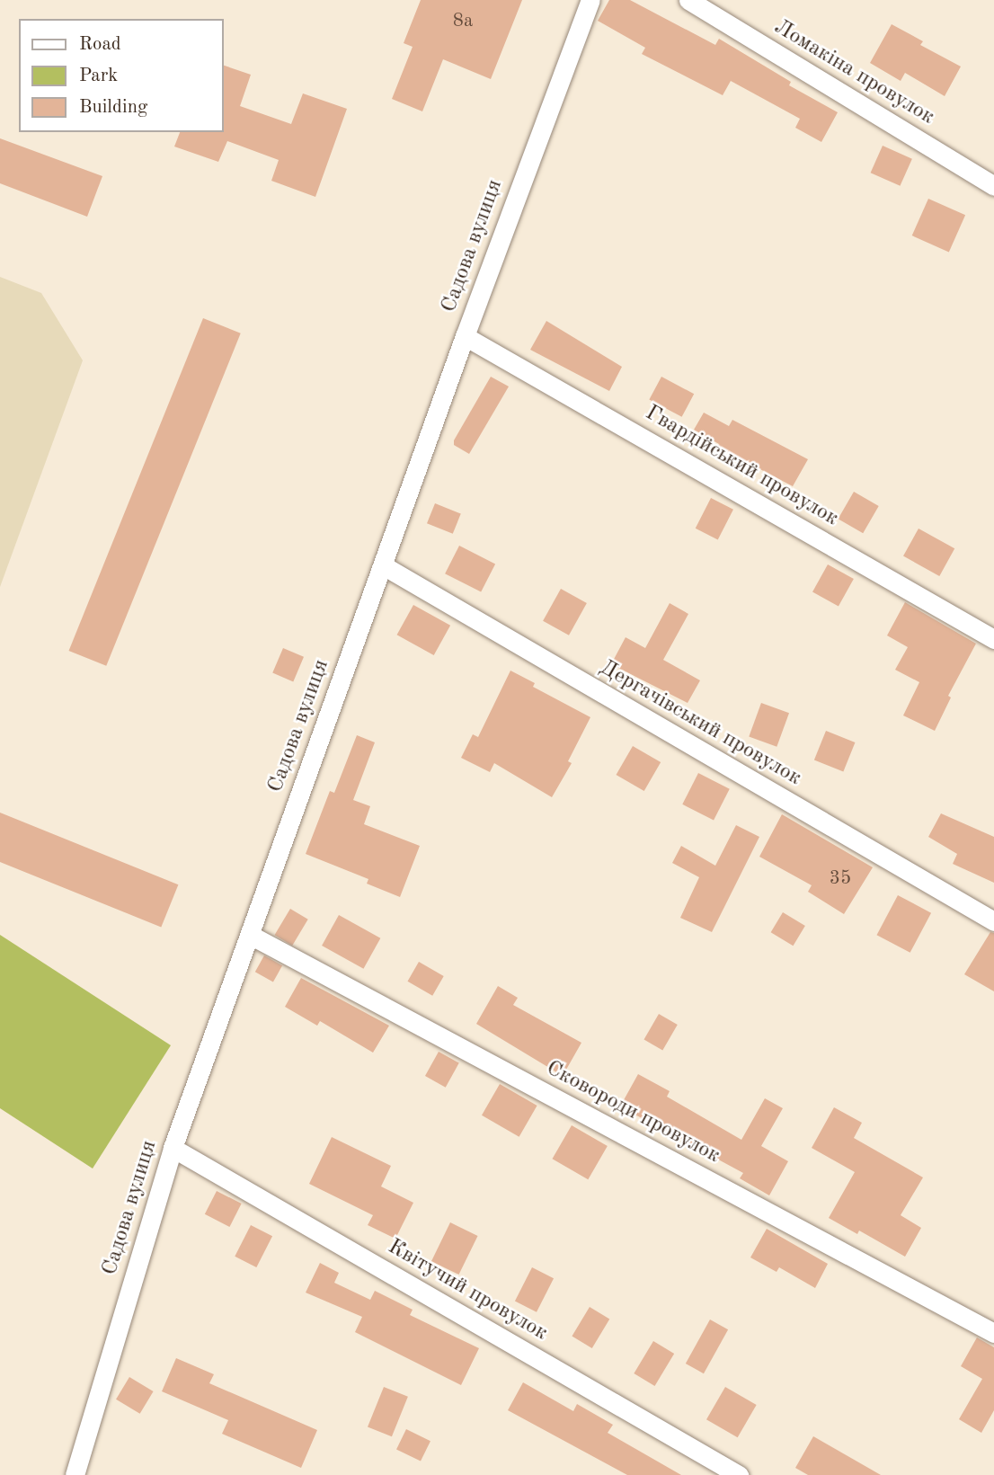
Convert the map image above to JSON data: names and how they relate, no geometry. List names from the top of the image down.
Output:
{
  "streets": {
    "street": [
      "Ломакіна провулок",
      "Садова вулиця",
      "Гвардійський провулок",
      "Дергачівський провулок",
      "Сковороди провулок",
      "Квітучий провулок"
    ]
  },
  "crossings": [
    ["Садова вулиця", "Гвардійський провулок"],
    ["Садова вулиця", "Дергачівський провулок"],
    ["Садова вулиця", "Сковороди провулок"],
    ["Садова вулиця", "Квітучий провулок"]
  ],
  "house_numbers": ["8а", "35"],
  "legend": ["Road", "Park", "Building"]
}
